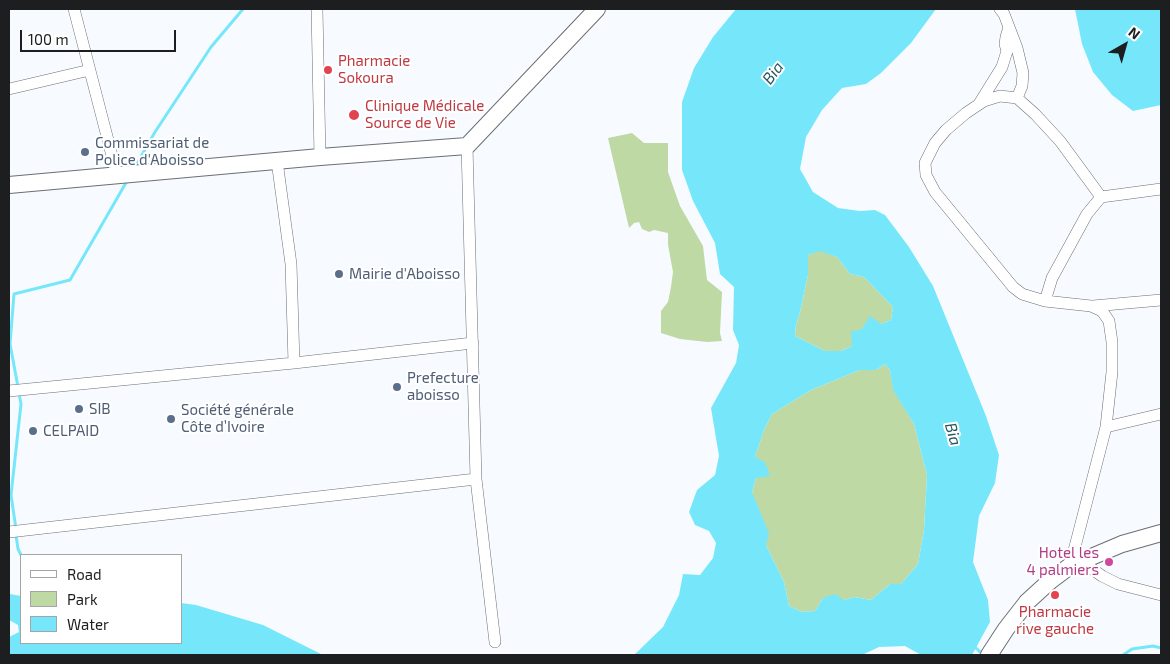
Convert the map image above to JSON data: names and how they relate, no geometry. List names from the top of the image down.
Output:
{
  "water": ["Bia"],
  "places": [
    "Pharmacie Sokoura",
    "Clinique Médicale Source de Vie",
    "Commissariat de Police d'Aboisso",
    "Mairie d'Aboisso",
    "Prefecture aboisso",
    "SIB",
    "Société générale Côte d’Ivoire",
    "CELPAID",
    "Hotel les 4 palmiers",
    "Pharmacie rive gauche"
  ],
  "legend": ["Road", "Park", "Water"],
  "scale_bar": "100 m",
  "north": "top right"
}
